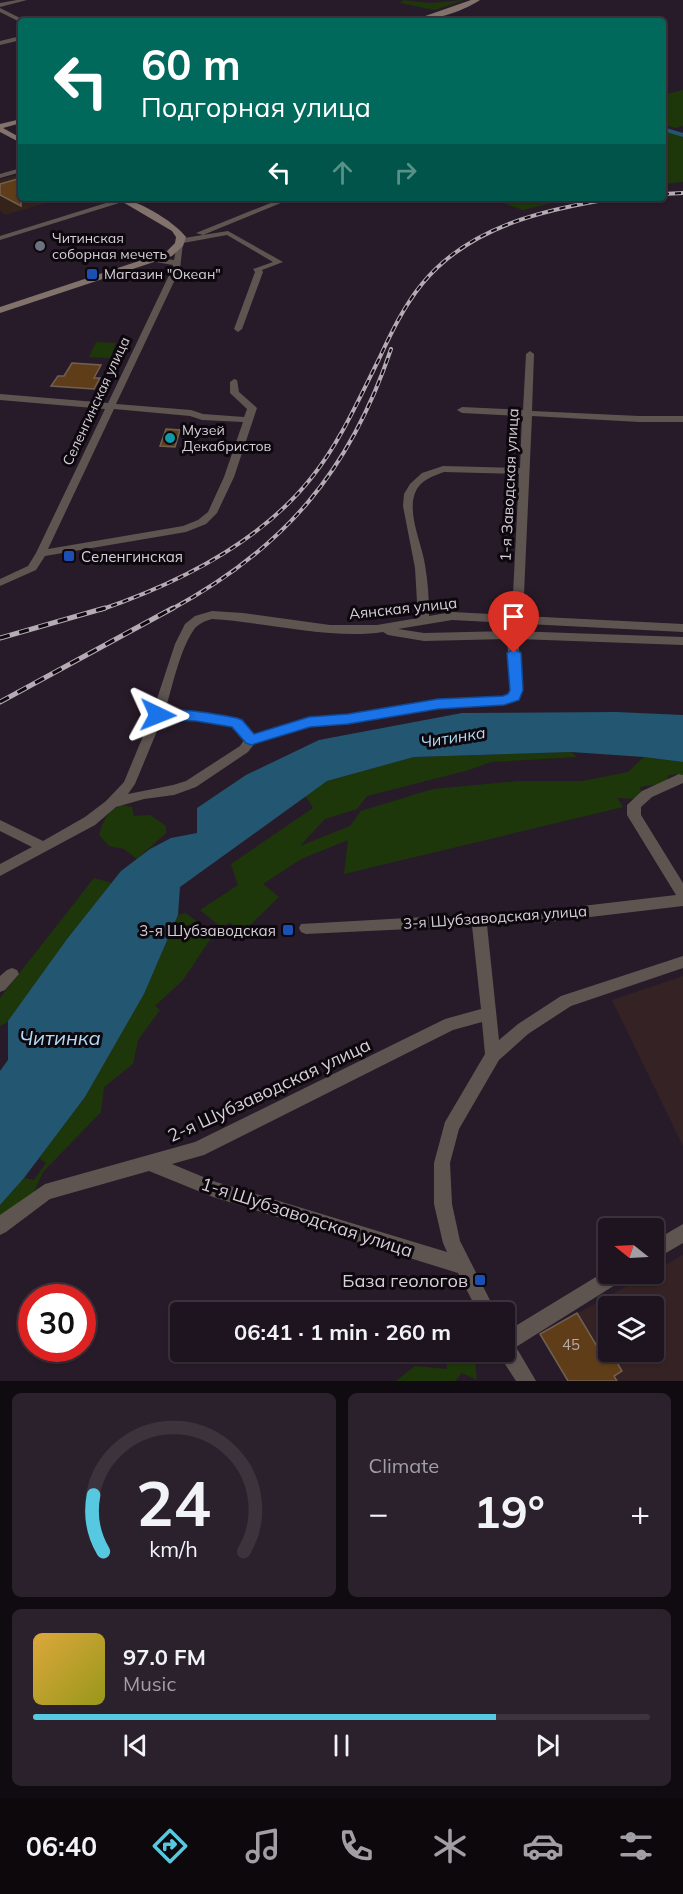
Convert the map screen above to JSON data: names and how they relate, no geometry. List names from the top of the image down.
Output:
{
  "streets": {
    "street": [
      "Селенгинская улица",
      "1-я Заводская улица",
      "Аянская улица",
      "3-я Шубзаводская улица",
      "2-я Шубзаводская улица",
      "1-я Шубзаводская улица"
    ]
  },
  "crossings": [
    ["1-я Заводская улица", "Аянская улица"],
    ["2-я Шубзаводская улица", "1-я Шубзаводская улица"]
  ],
  "water": ["Читинка"],
  "places": {
    "other": ["Читинская соборная мечеть", "Музей Декабристов"],
    "transit": [
      "Магазин \"Океан\"",
      "Селенгинская",
      "3-я Шубзаводская",
      "База геологов"
    ]
  },
  "house_numbers": ["45"],
  "north": "left",
  "page": {
    "turn": ["60 m", "Подгорная улица"],
    "limit": "30",
    "trip": "06:41 · 1 min · 260 m",
    "tile": "Climate",
    "heat": ["−", "19°", "+"],
    "song": ["97.0 FM", "Music"],
    "tabs": "06:40",
    "gauge": ["24", "km/h"]
  }
}
